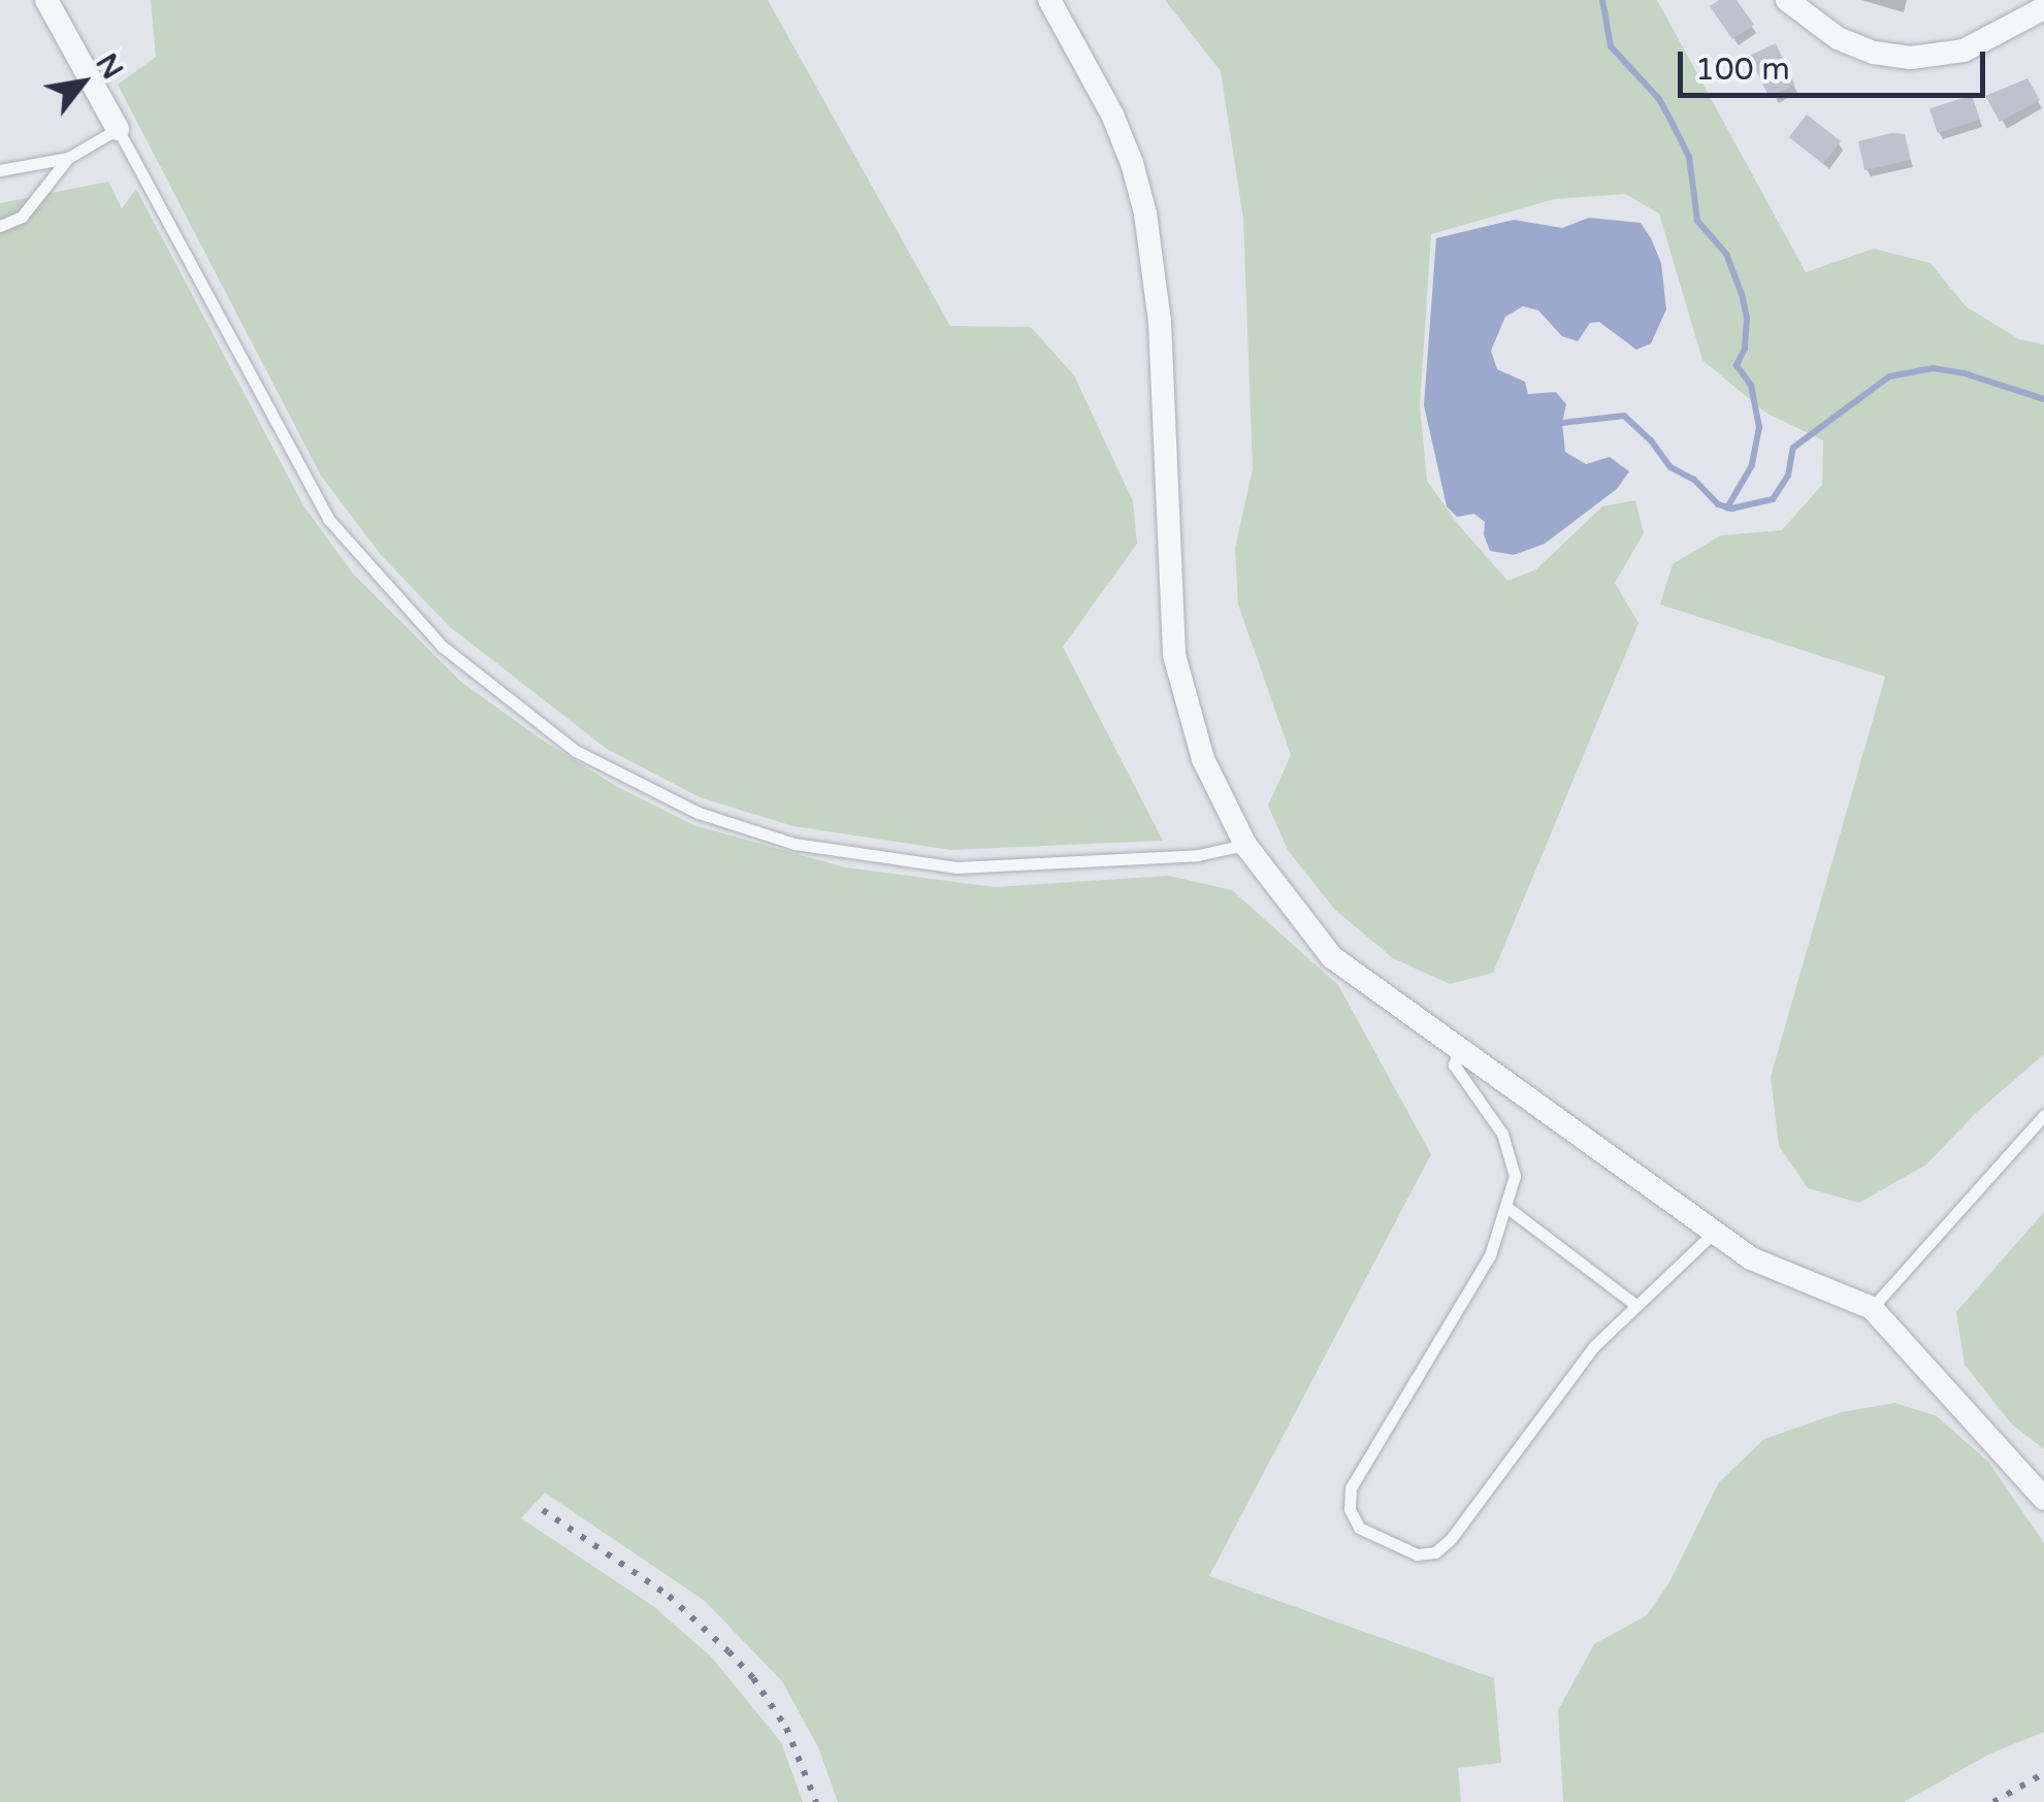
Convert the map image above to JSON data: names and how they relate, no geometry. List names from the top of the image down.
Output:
{
  "scale_bar": "100 m",
  "north": "top right"
}
